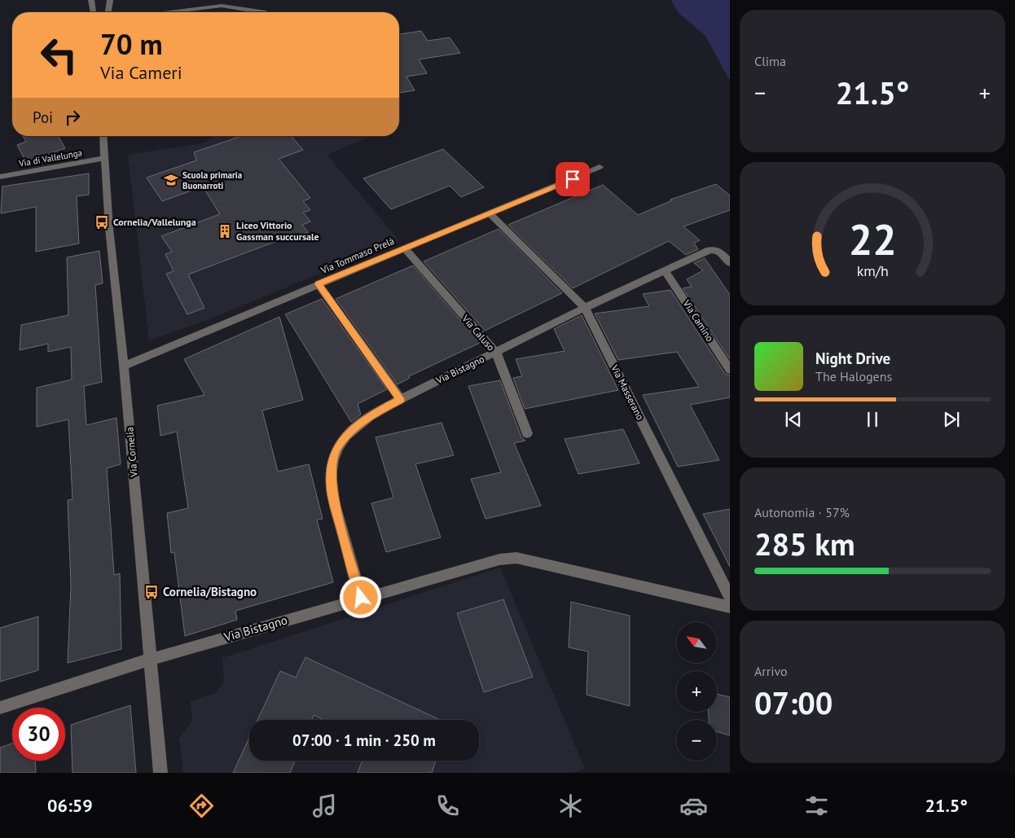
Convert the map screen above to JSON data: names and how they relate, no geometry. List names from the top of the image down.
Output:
{
  "streets": {
    "street": [
      "Via di Vallelunga",
      "Via Tommaso Prelà",
      "Via Camino",
      "Via Caluso",
      "Via Bistagno",
      "Via Masserano",
      "Via Cornelia"
    ]
  },
  "crossings": [
    ["Via di Vallelunga", "Via Cornelia"],
    ["Via Tommaso Prelà", "Via Caluso"],
    ["Via Tommaso Prelà", "Via Masserano"],
    ["Via Tommaso Prelà", "Via Cornelia"],
    ["Via Camino", "Via Bistagno"],
    ["Via Caluso", "Via Bistagno"],
    ["Via Bistagno", "Via Masserano"],
    ["Via Bistagno", "Via Cornelia"]
  ],
  "places": {
    "school or university": ["Scuola primaria Buonarroti"],
    "bus stop": ["Cornelia/Vallelunga", "Cornelia/Bistagno"],
    "building": ["Liceo Vittorio Gassman succursale"]
  },
  "north": "top left",
  "page": {
    "tile": [
      "Clima",
      ["Autonomia · 57%", "285 km"],
      ["Arrivo", "07:00"]
    ],
    "turn": ["70 m", "Via Cameri"],
    "heat": ["−", "21.5°", "+"],
    "then": "Poi",
    "song": ["Night Drive", "The Halogens"],
    "map_buttons": ["+", "−"],
    "limit": "30",
    "trip": "07:00 · 1 min · 250 m",
    "tabs": ["06:59", "21.5°"],
    "gauge": ["22", "km/h"]
  }
}
